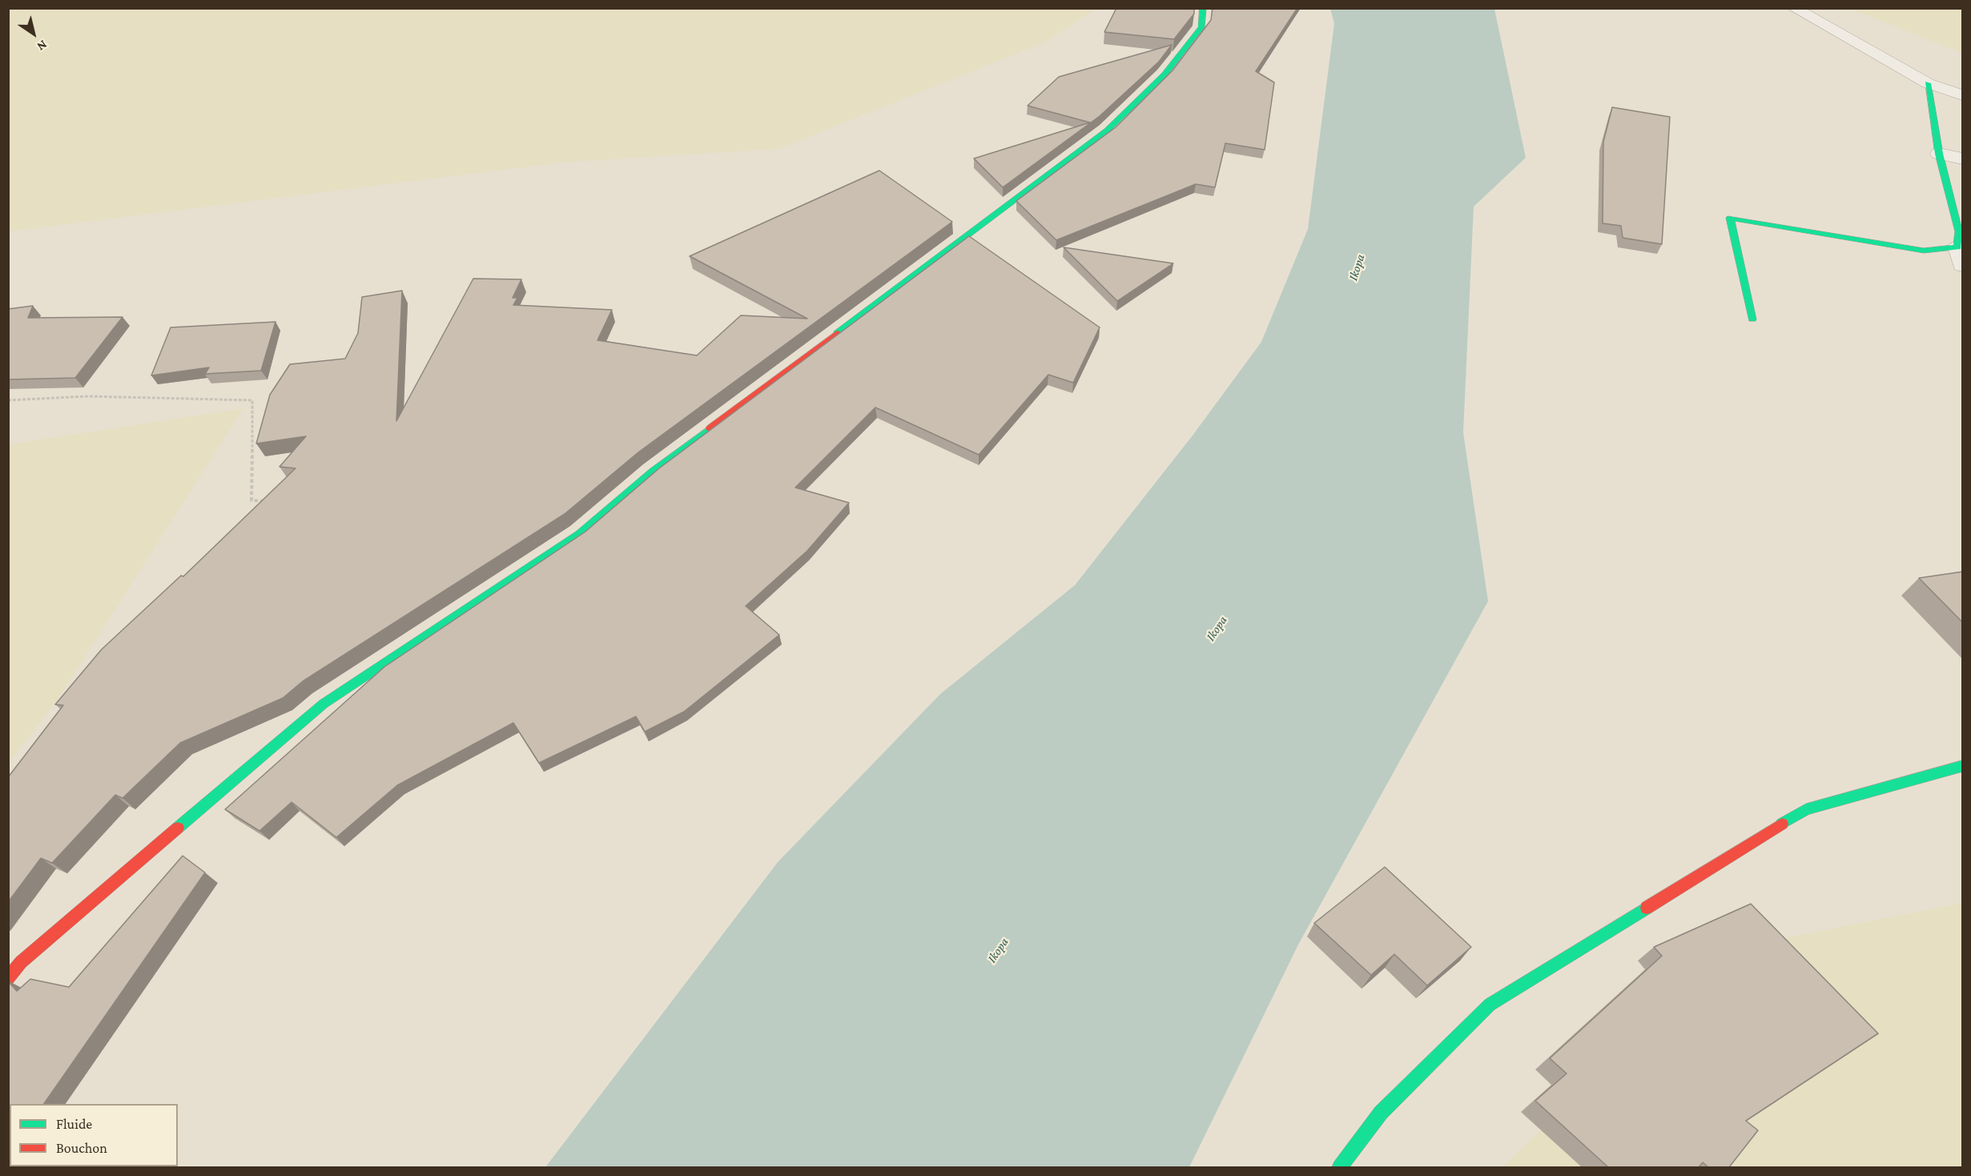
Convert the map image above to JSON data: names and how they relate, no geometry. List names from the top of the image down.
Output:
{
  "water": ["Ikopa"],
  "legend": ["Fluide", "Bouchon"],
  "north": "bottom right"
}
